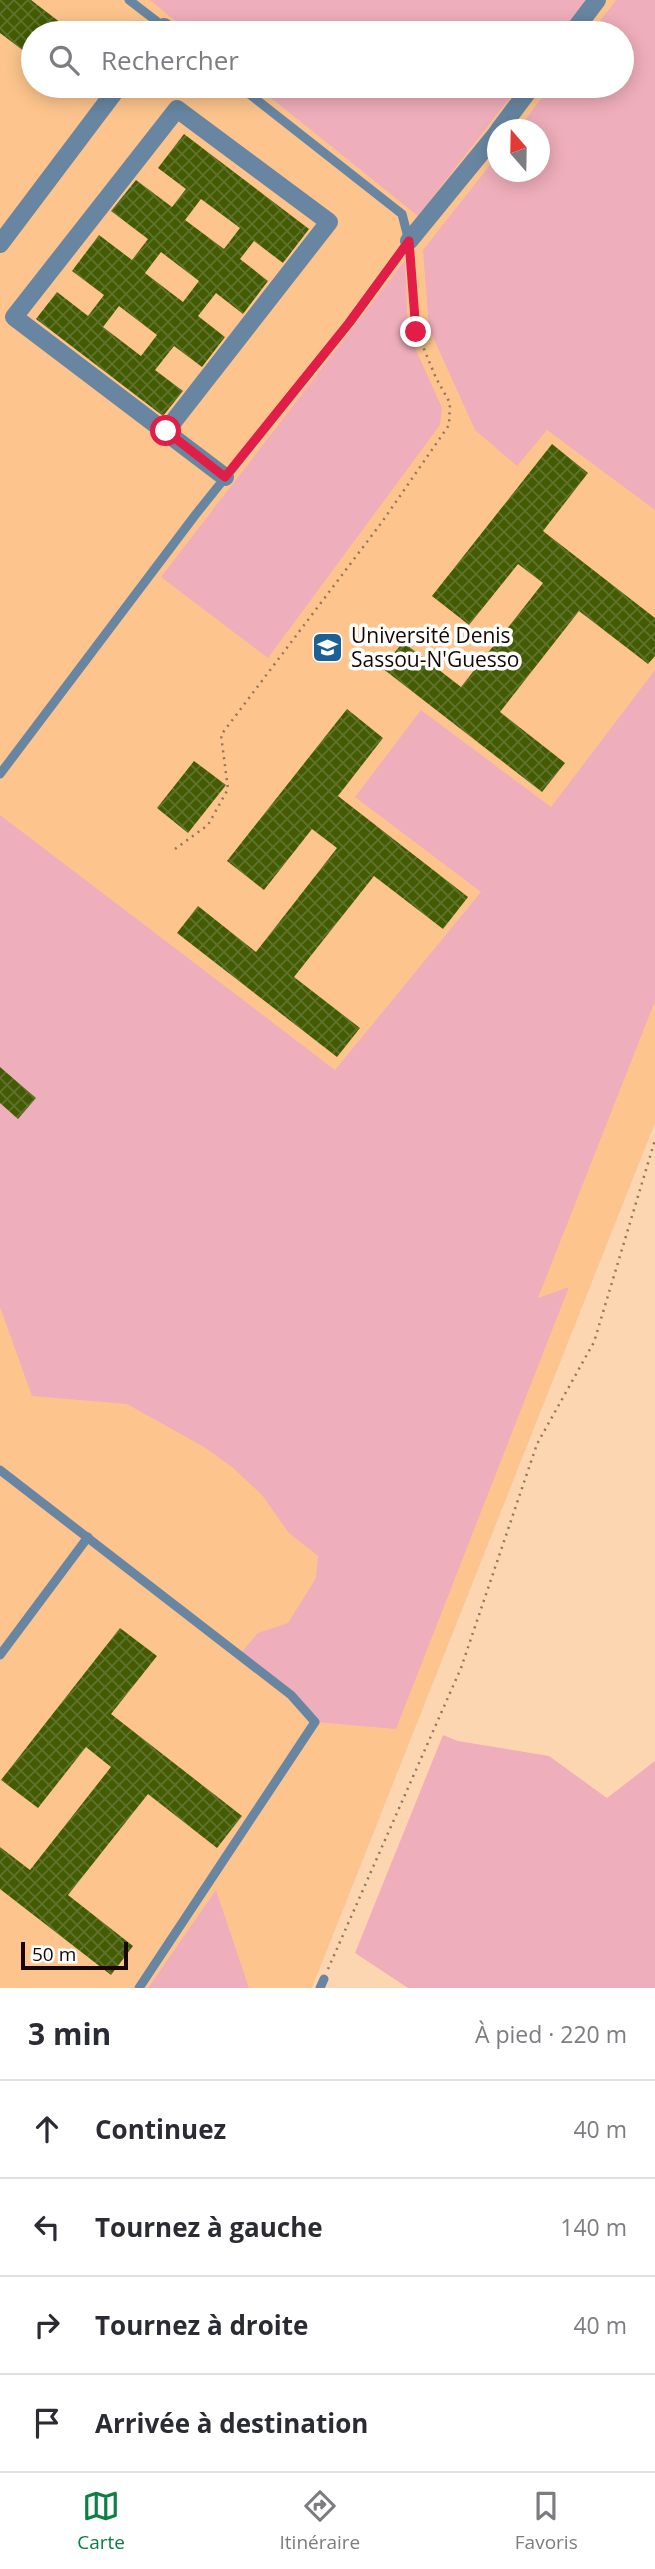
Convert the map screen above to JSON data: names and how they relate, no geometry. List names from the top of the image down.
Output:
{
  "places": {
    "school or university": ["Université Denis Sassou-N'Guesso"]
  },
  "scale_bar": "50 m",
  "north": "top",
  "page": {
    "search": "Rechercher",
    "scale": "50 m",
    "heading": ["3 min", "À pied · 220 m"],
    "list": [
      ["Continuez", "40 m"],
      ["Tournez à gauche", "140 m"],
      ["Tournez à droite", "40 m"],
      "Arrivée à destination"
    ],
    "nav": ["Carte", "Itinéraire", "Favoris"]
  }
}
